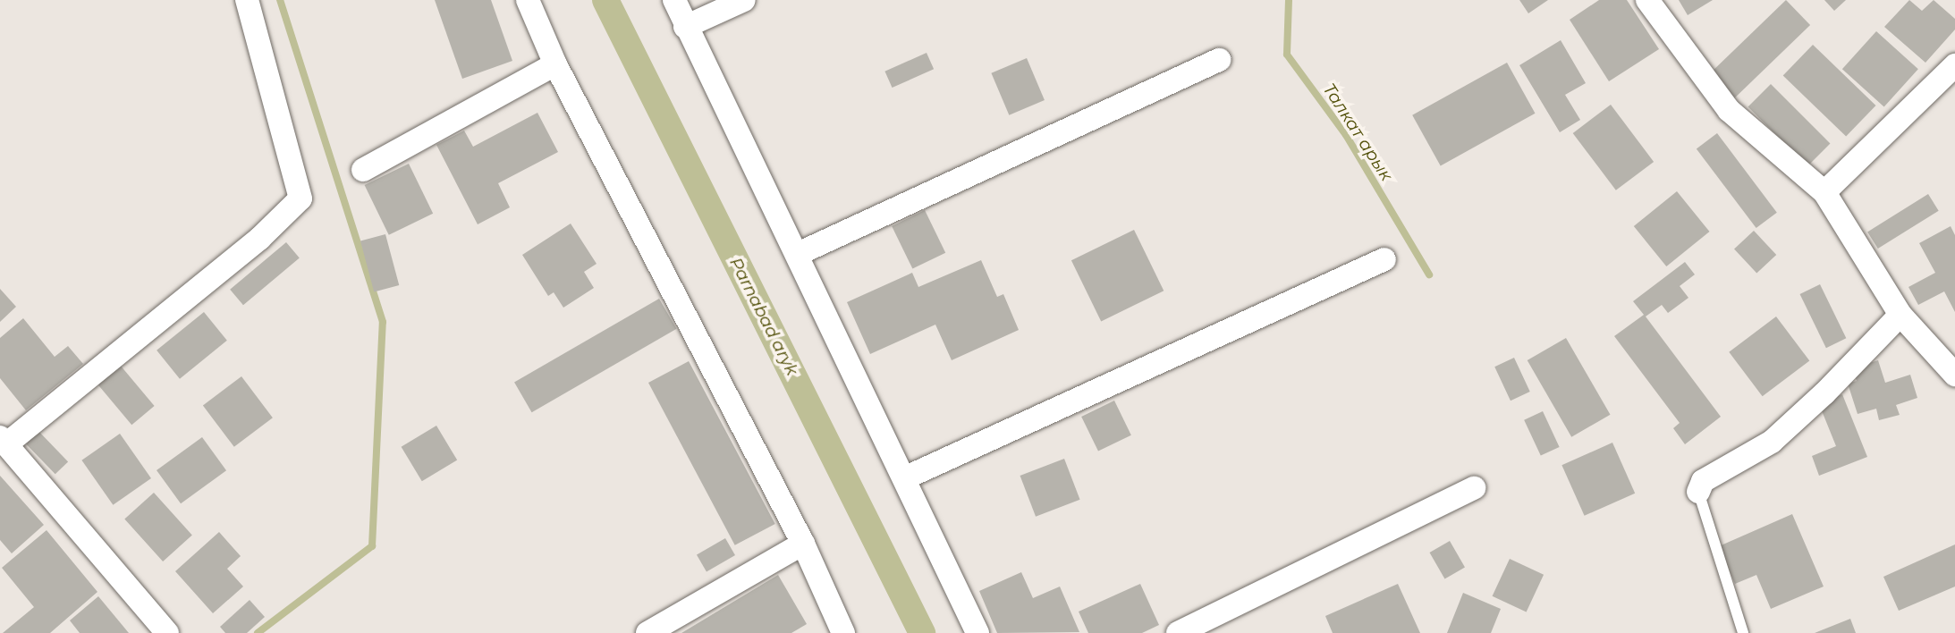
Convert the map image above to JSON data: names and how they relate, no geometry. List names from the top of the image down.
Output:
{
  "water": ["Талкат арык", "Parnabad aryk"]
}
